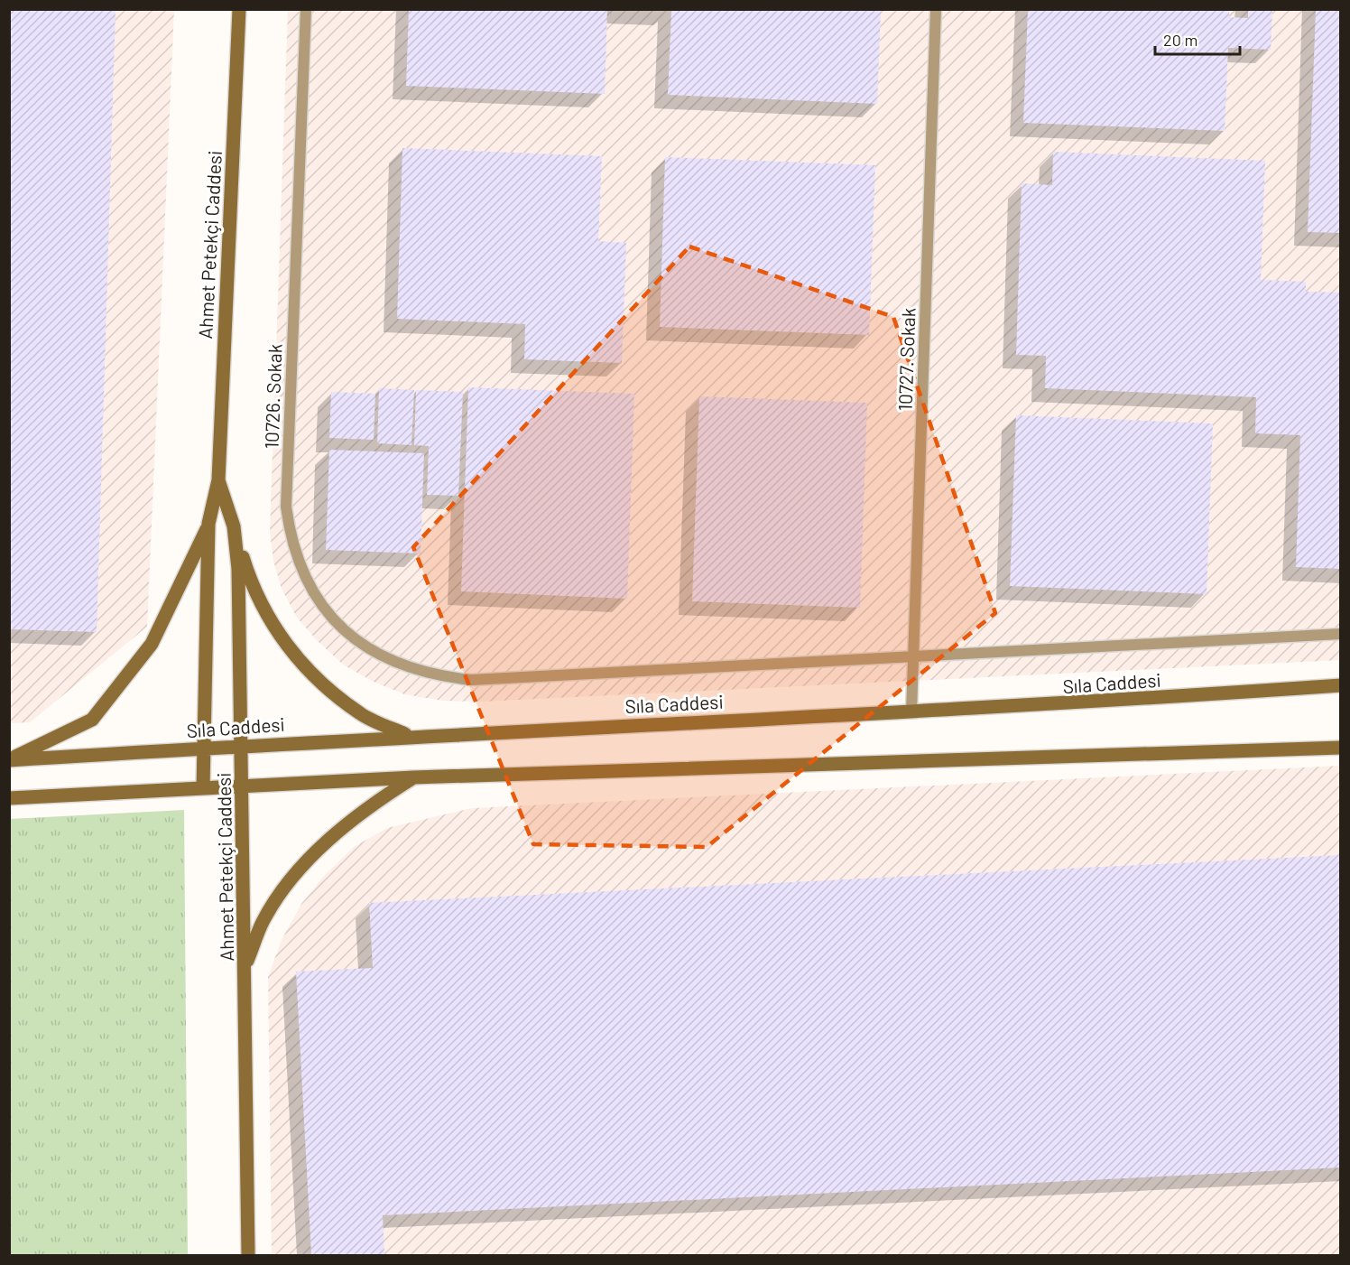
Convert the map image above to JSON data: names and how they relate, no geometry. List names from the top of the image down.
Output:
{
  "streets": {
    "street": ["Ahmet Petekçi Caddesi", "Sıla Caddesi"],
    "lane": ["10727. Sokak", "10726. Sokak"]
  },
  "crossings": [
    ["Ahmet Petekçi Caddesi", "Sıla Caddesi"],
    ["10727. Sokak", "10726. Sokak"],
    ["10727. Sokak", "Sıla Caddesi"]
  ],
  "scale_bar": "20 m"
}
